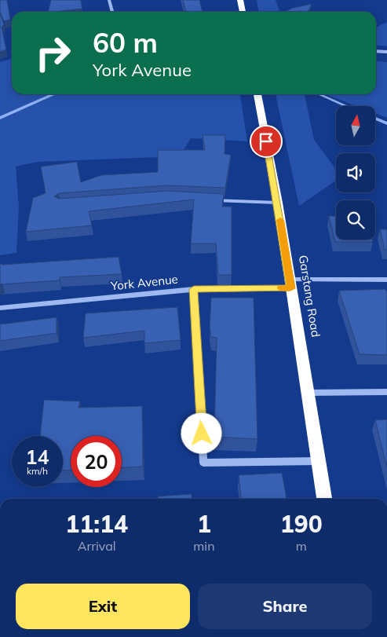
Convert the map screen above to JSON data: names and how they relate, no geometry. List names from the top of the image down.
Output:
{
  "streets": {
    "highway": ["Garstang Road"],
    "street": ["York Avenue"]
  },
  "crossings": [
    ["York Avenue", "Garstang Road"]
  ],
  "north": "top",
  "page": {
    "turn": ["60 m", "York Avenue"],
    "speed": "14 km/h",
    "limit": "20",
    "eta": [
      "11:14",
      "Arrival",
      "1",
      "min",
      "190",
      "m"
    ],
    "buttons": ["Exit", "Share"]
  }
}
